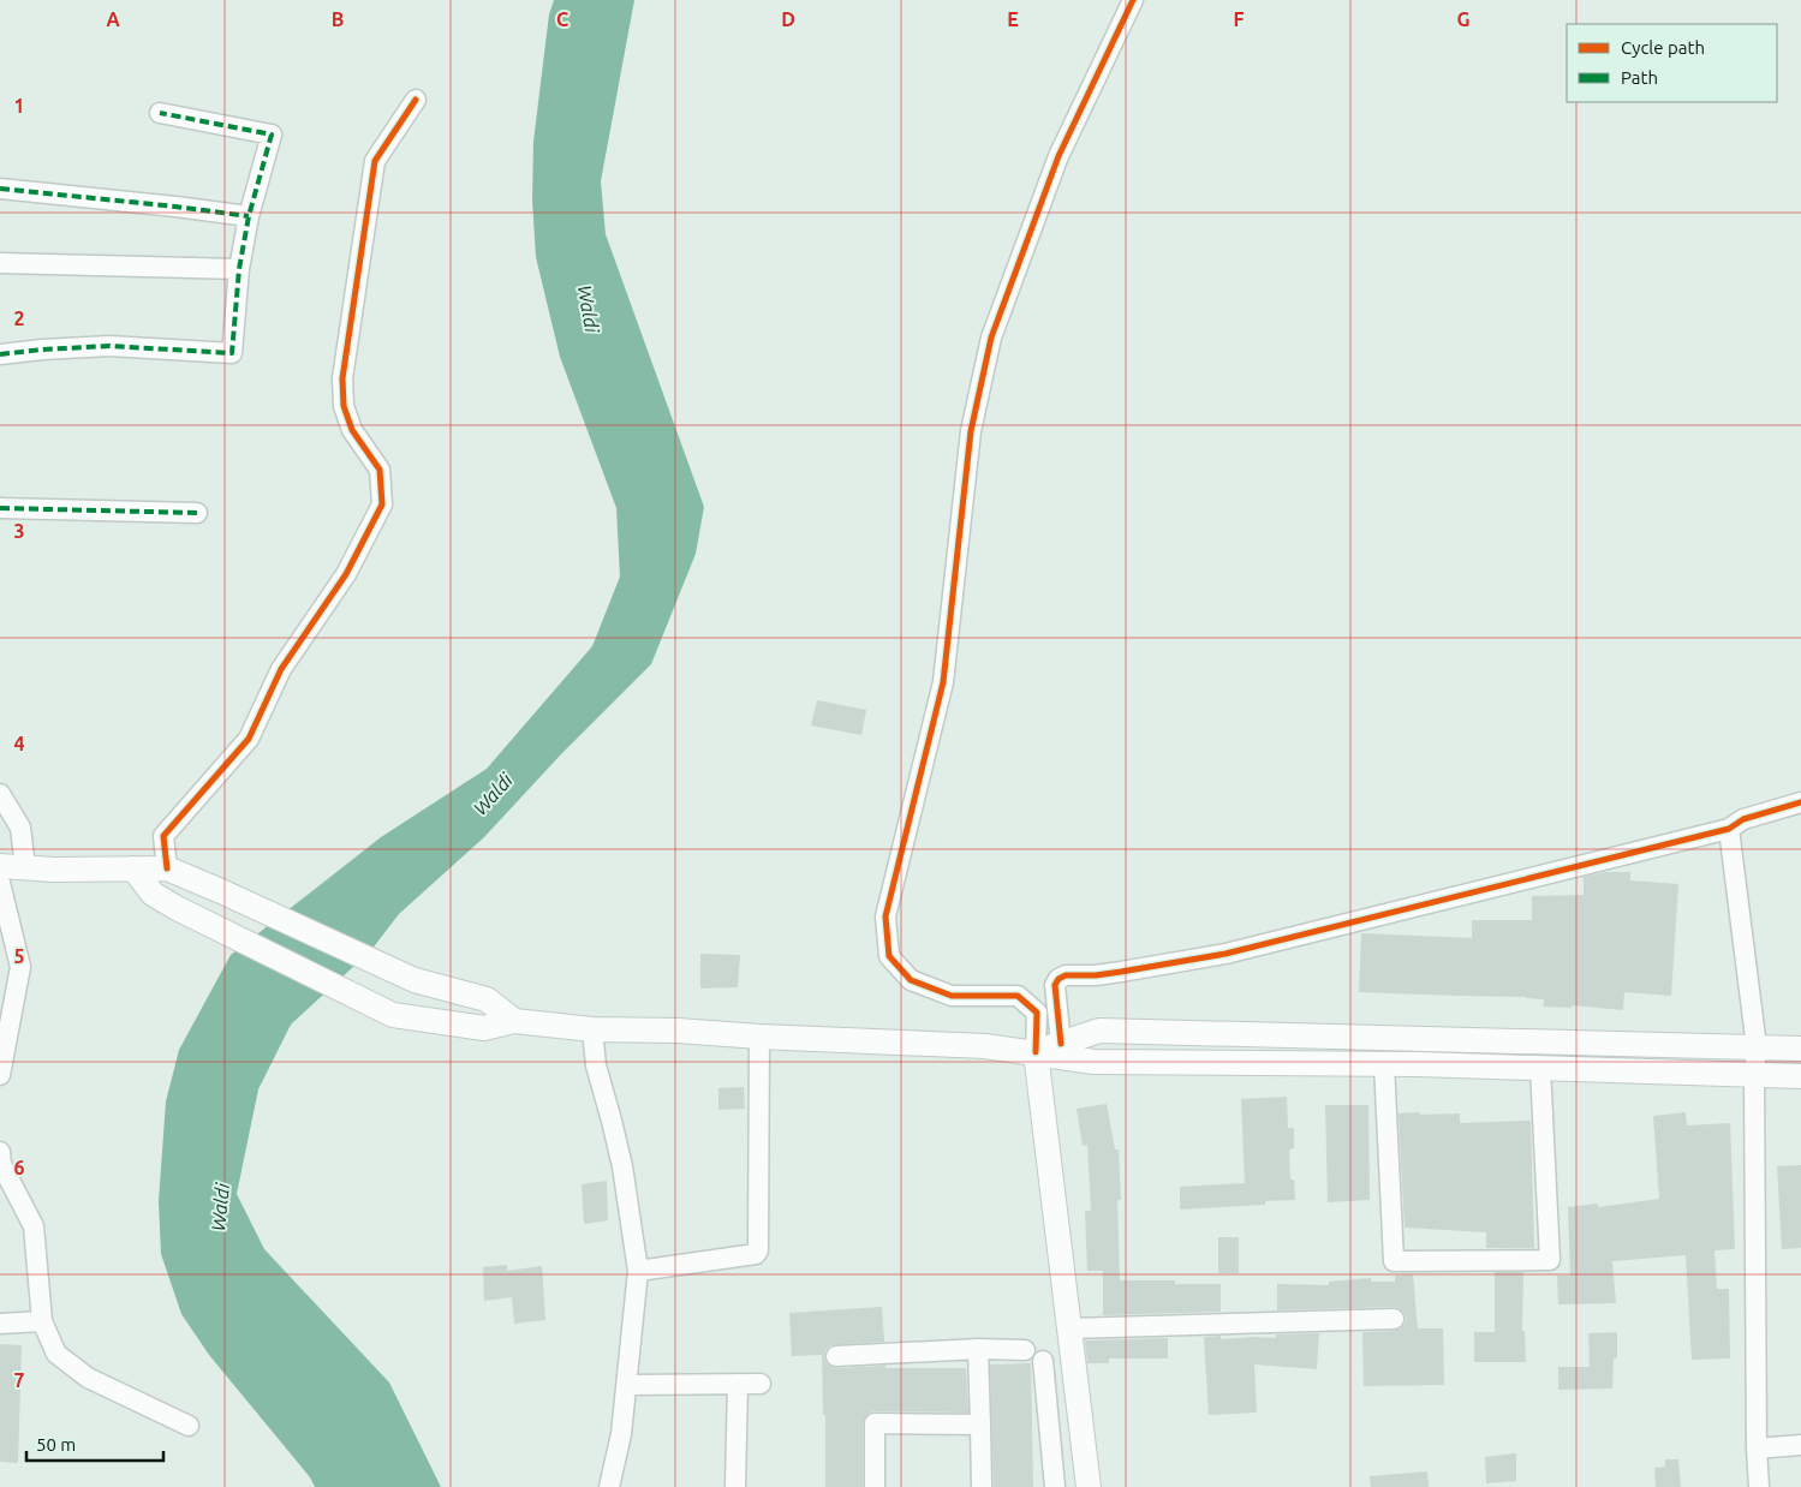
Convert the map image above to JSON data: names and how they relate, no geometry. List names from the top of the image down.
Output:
{
  "water": ["Waldi"],
  "legend": ["Cycle path", "Path"],
  "scale_bar": "50 m",
  "grid": {
    "columns": [
      "A",
      "B",
      "C",
      "D",
      "E",
      "F",
      "G"
    ],
    "rows": [
      "1",
      "2",
      "3",
      "4",
      "5",
      "6",
      "7"
    ]
  }
}
